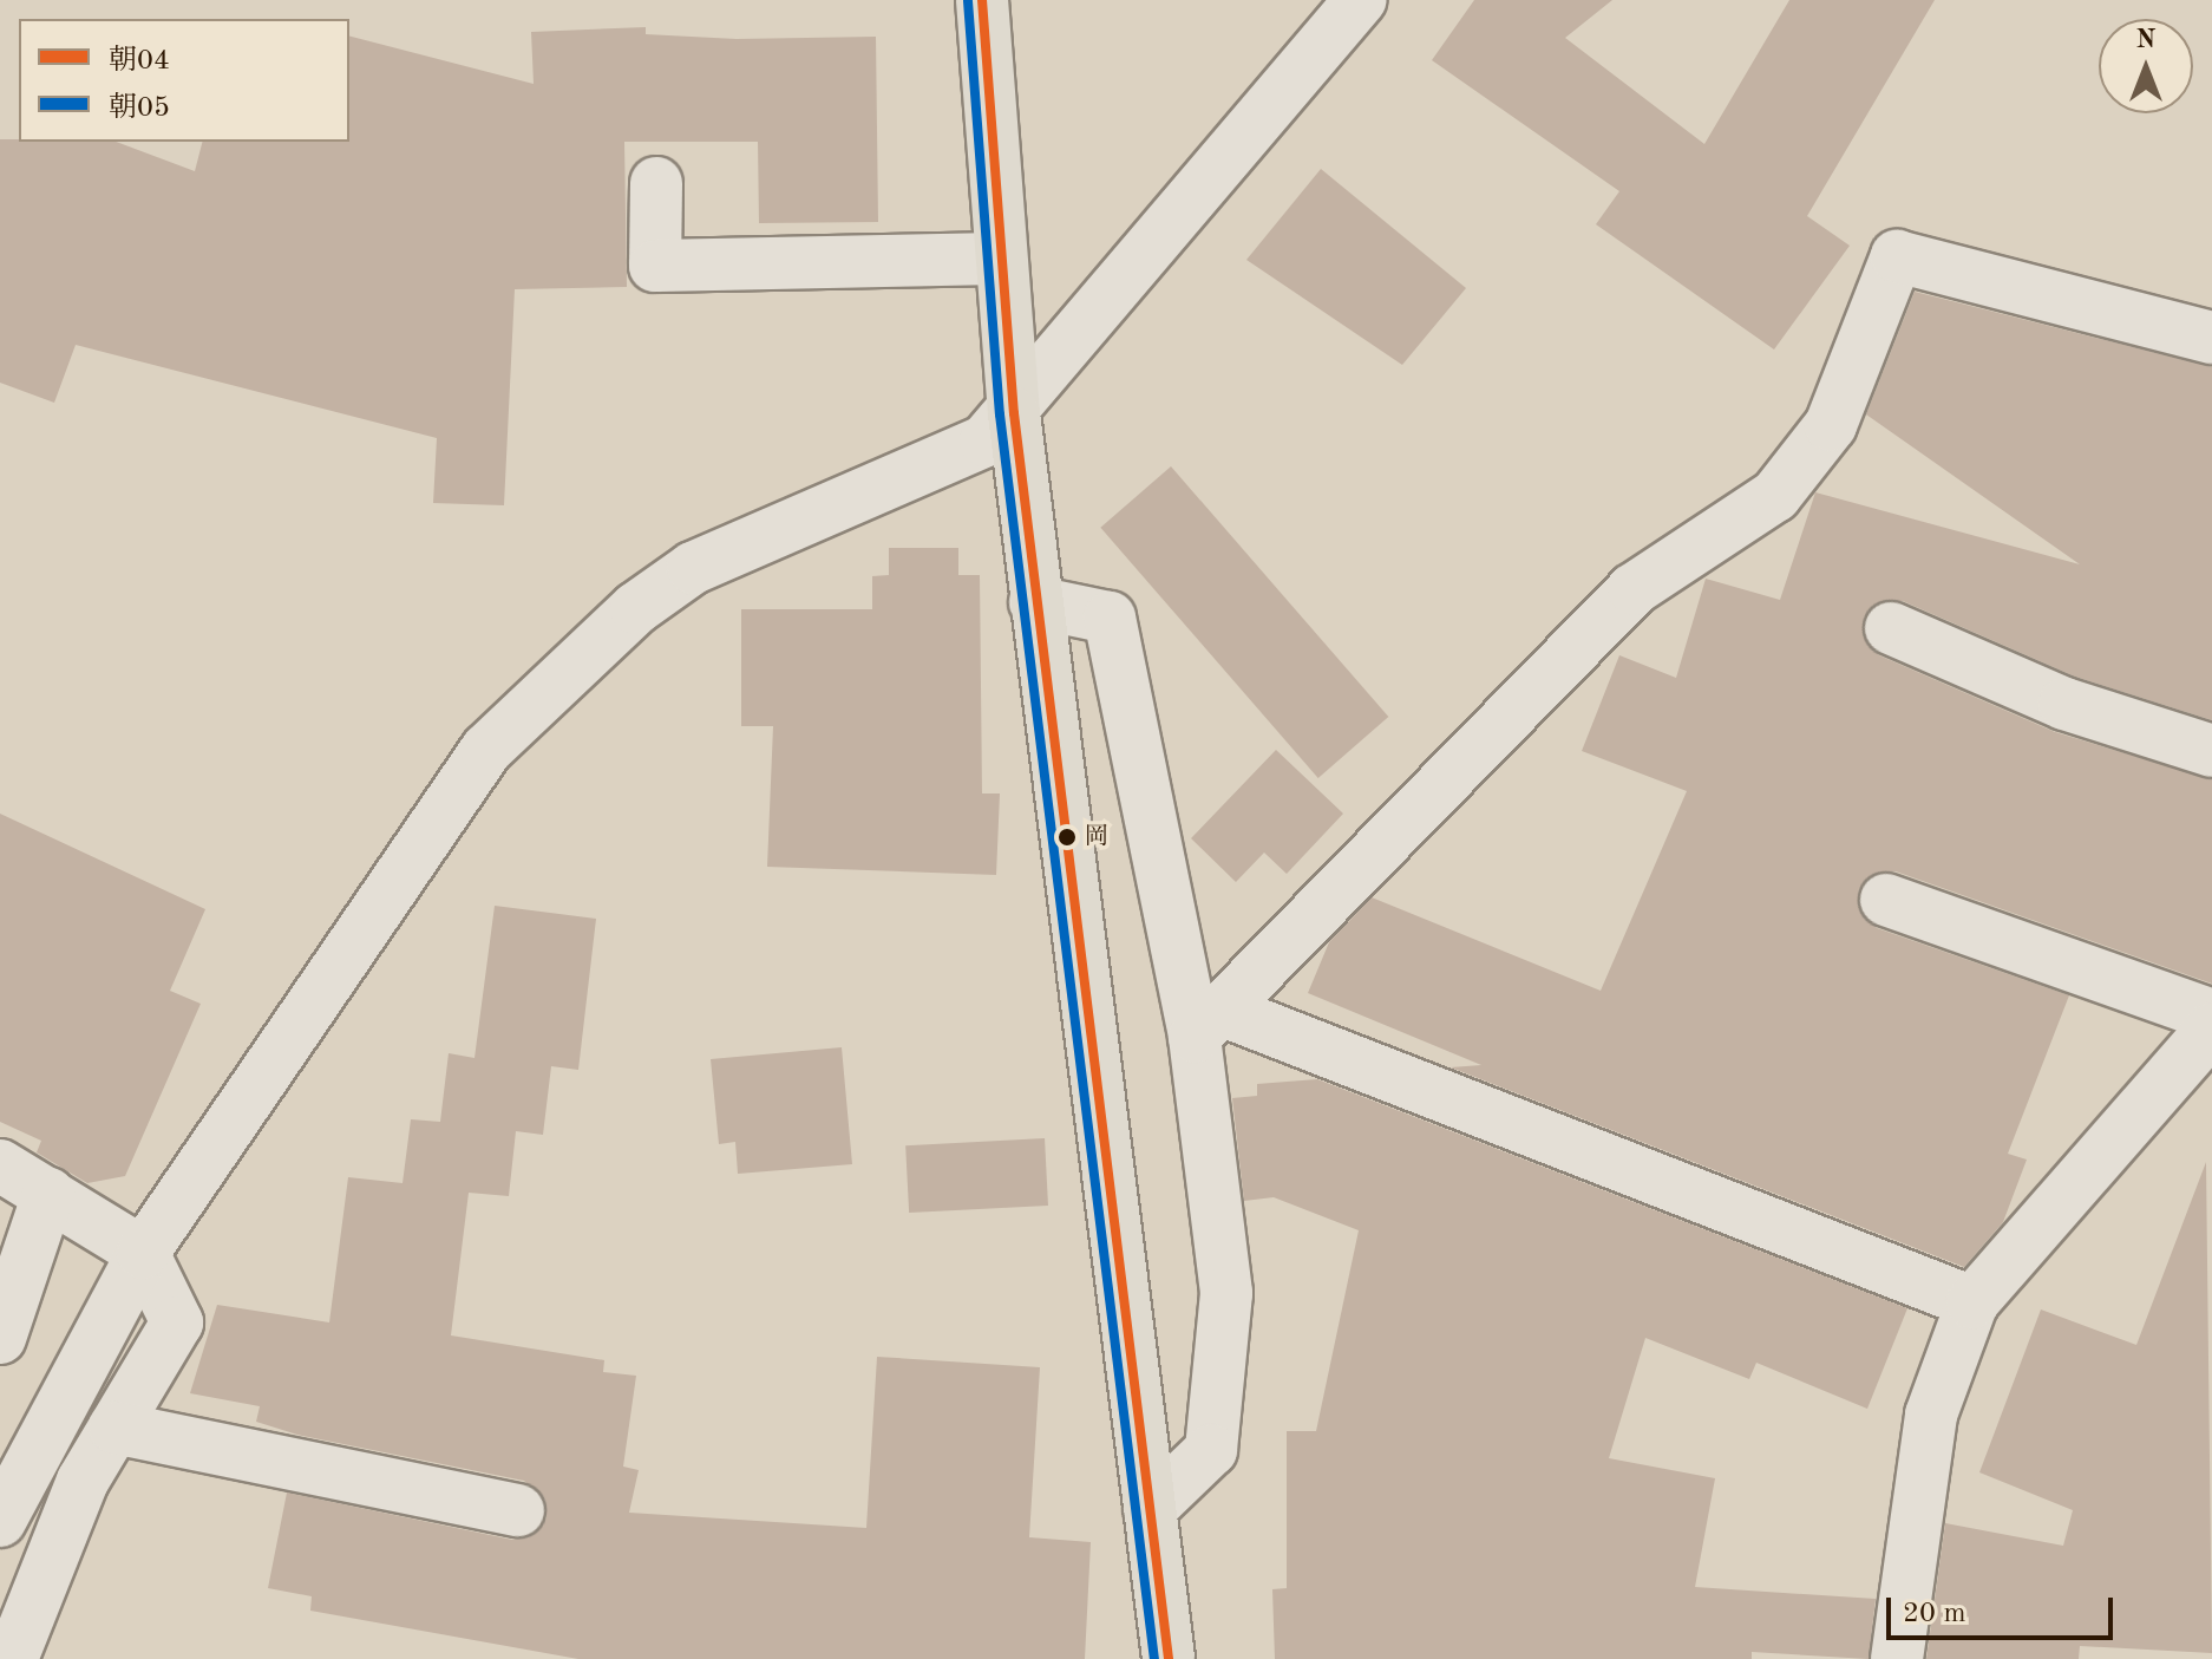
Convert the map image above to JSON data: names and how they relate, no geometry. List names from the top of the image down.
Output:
{
  "places": ["岡"],
  "lines": ["transit line 朝04", "transit line 朝05"],
  "legend": ["朝04", "朝05"],
  "scale_bar": "20 m",
  "north": "top"
}
